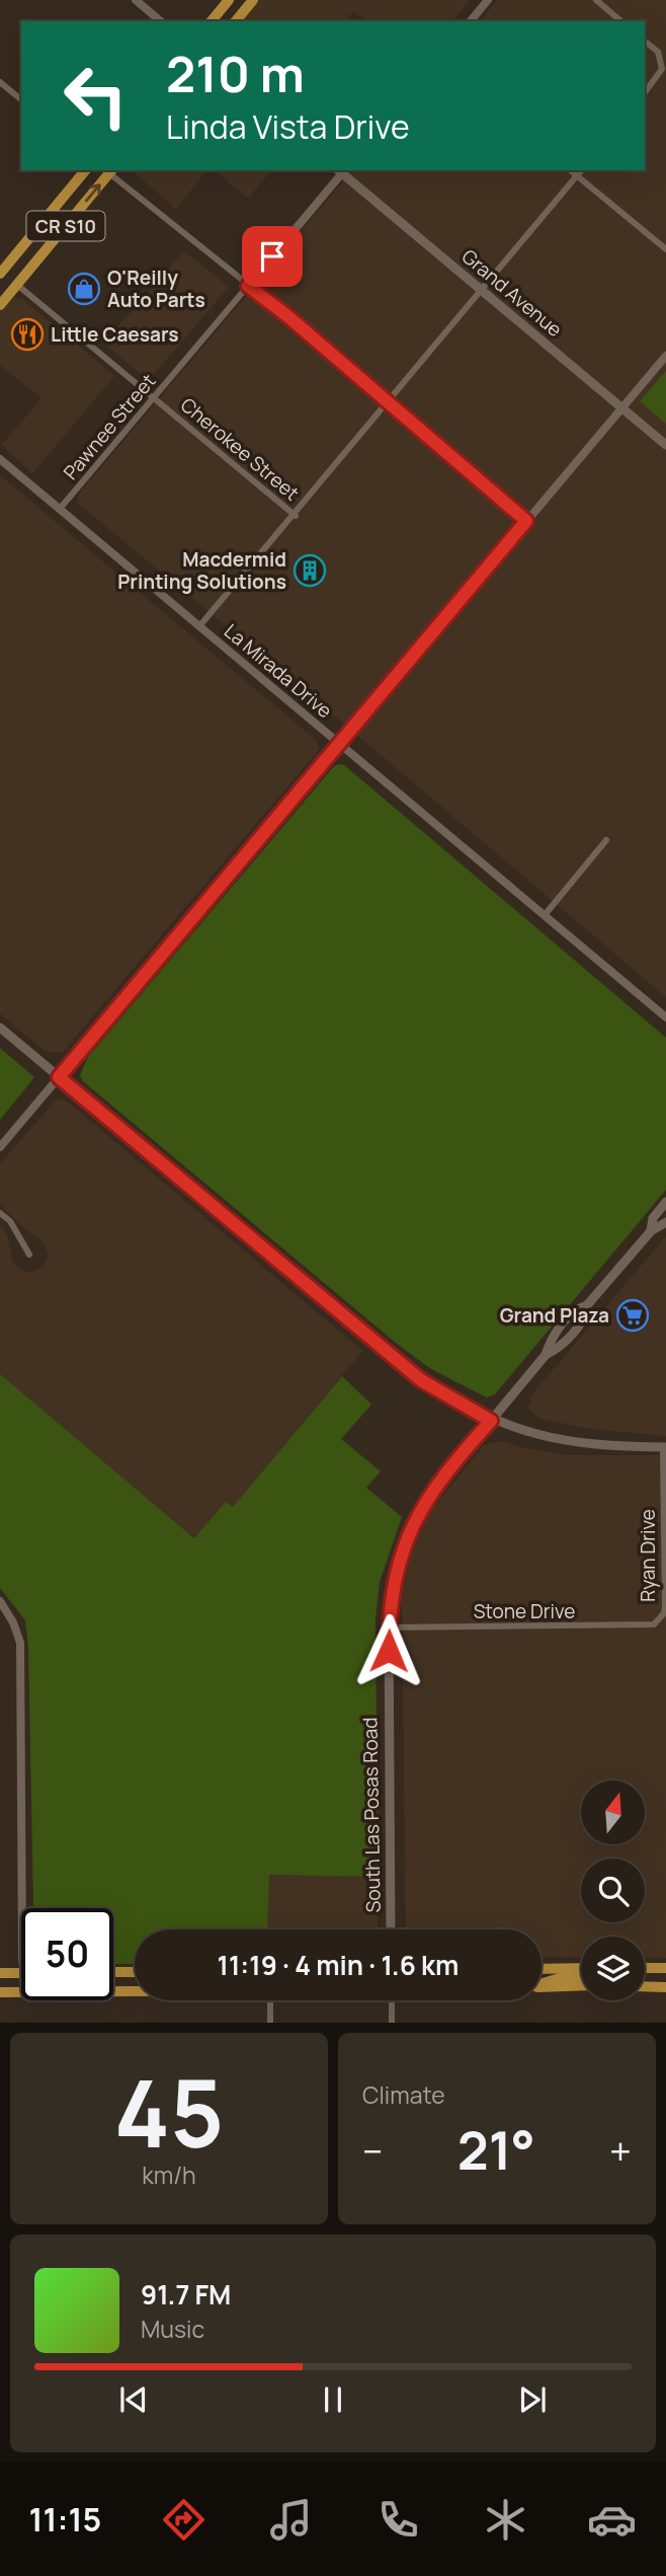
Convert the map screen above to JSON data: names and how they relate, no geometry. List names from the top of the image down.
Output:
{
  "streets": {
    "main road": ["CR S10", "Grand Avenue", "South Las Posas Road"],
    "street": [
      "Pawnee Street",
      "Cherokee Street",
      "La Mirada Drive",
      "Ryan Drive",
      "Stone Drive"
    ]
  },
  "crossings": [
    ["CR S10", "Cherokee Street"],
    ["Grand Avenue", "Pawnee Street"],
    ["Pawnee Street", "Cherokee Street"],
    ["Pawnee Street", "La Mirada Drive"],
    ["Ryan Drive", "Stone Drive"],
    ["Stone Drive", "South Las Posas Road"]
  ],
  "places": {
    "shop": ["O'Reilly Auto Parts"],
    "restaurant": ["Little Caesars"],
    "building": ["Macdermid Printing Solutions"],
    "supermarket": ["Grand Plaza"]
  },
  "north": "top",
  "page": {
    "turn": ["210 m", "Linda Vista Drive"],
    "limit": "50",
    "trip": "11:19 · 4 min · 1.6 km",
    "tile": [
      ["45", "km/h"],
      "Climate"
    ],
    "heat": ["−", "21°", "+"],
    "song": ["91.7 FM", "Music"],
    "tabs": "11:15"
  }
}
